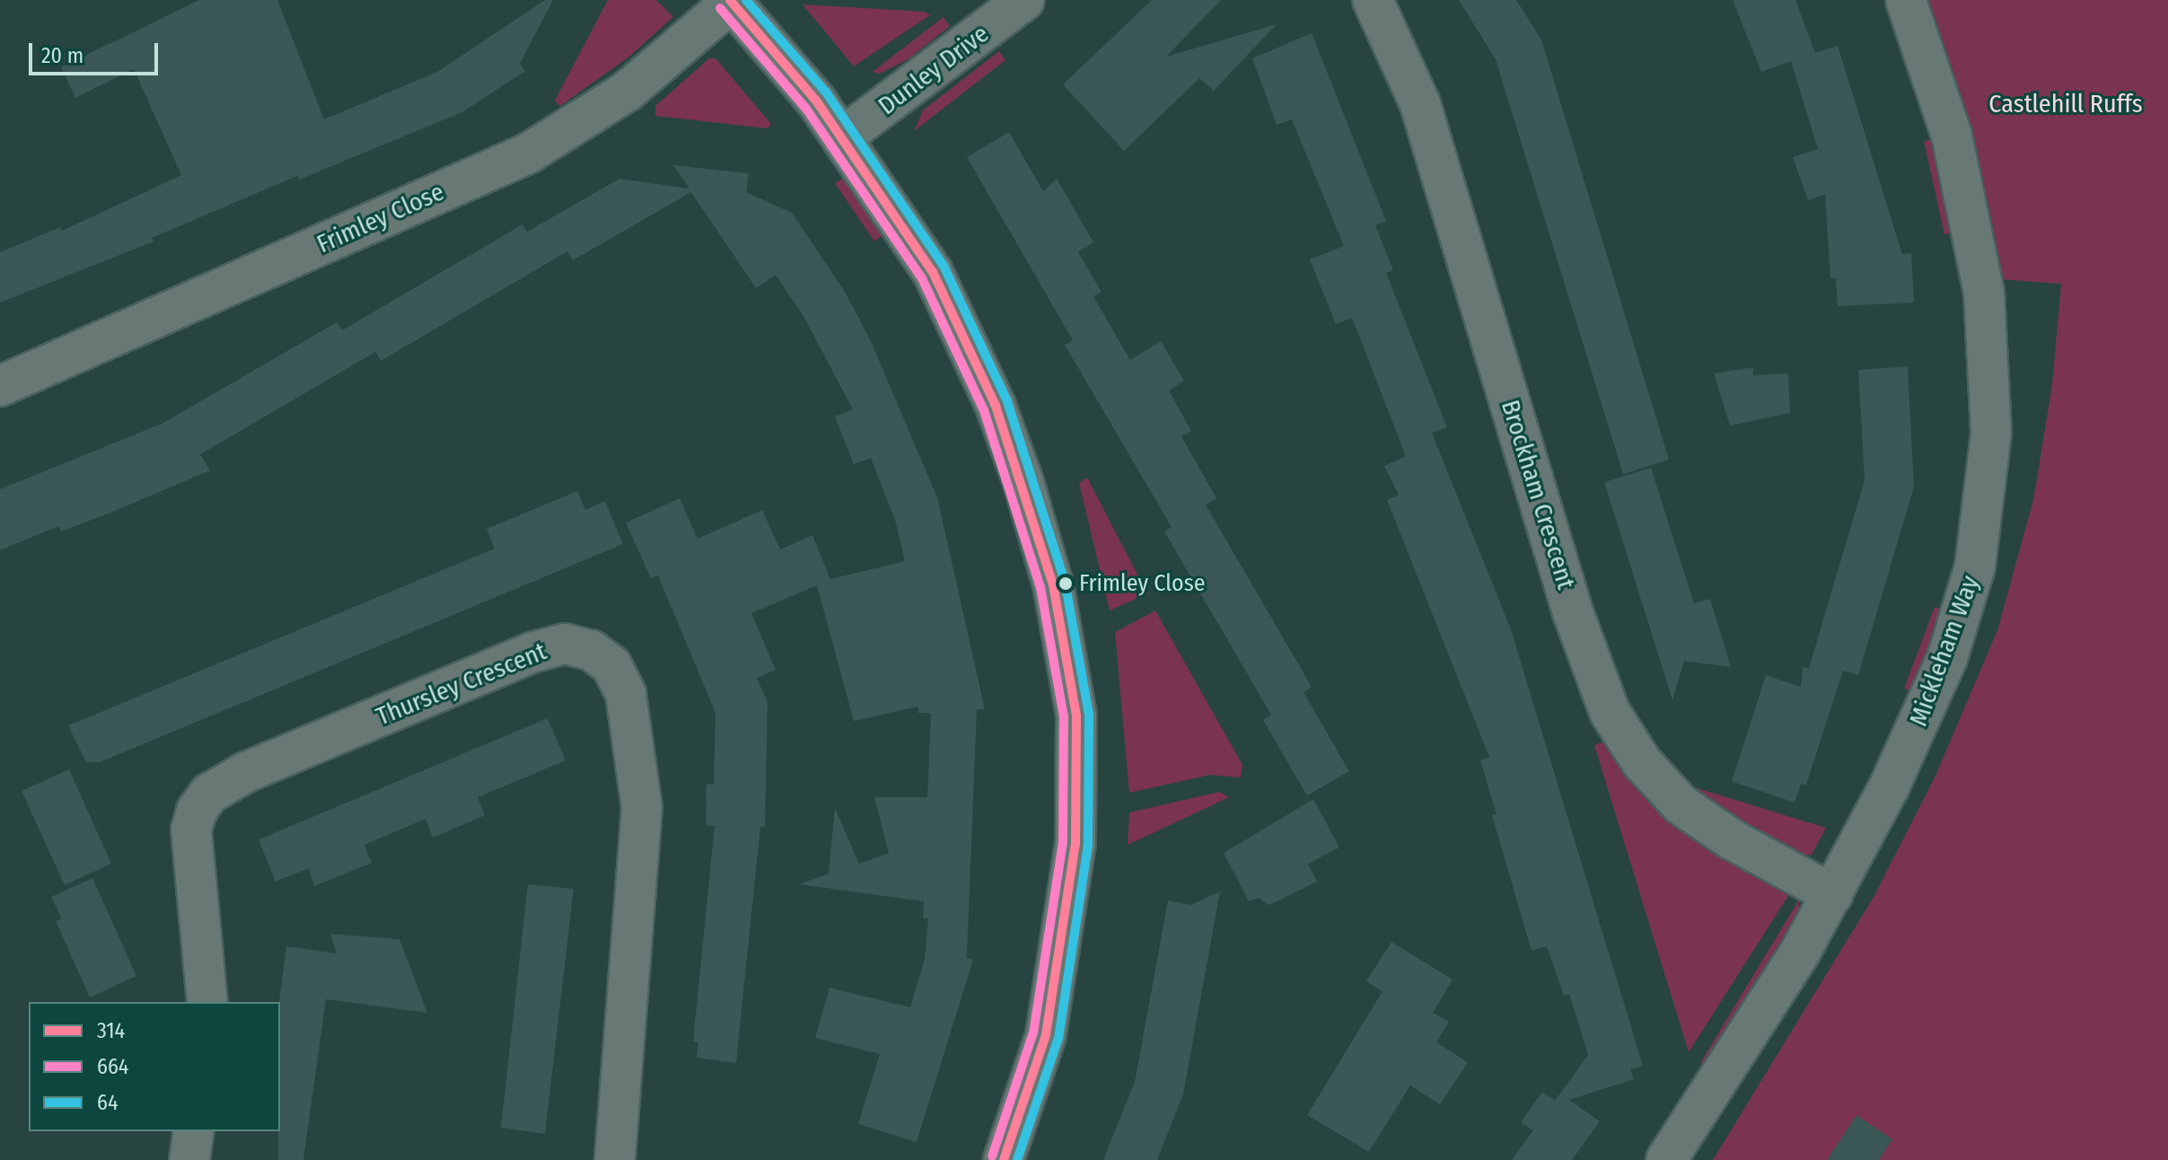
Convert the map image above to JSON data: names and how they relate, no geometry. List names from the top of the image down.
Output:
{
  "streets": {
    "street": [
      "Dunley Drive",
      "Frimley Close",
      "Brockham Crescent",
      "Mickleham Way",
      "Thursley Crescent"
    ]
  },
  "crossings": [
    ["Brockham Crescent", "Mickleham Way"]
  ],
  "parks": ["Castlehill Ruffs"],
  "places": ["Frimley Close"],
  "lines": ["transit line 314", "transit line 64", "transit line 664"],
  "legend": ["314", "664", "64"],
  "scale_bar": "20 m"
}
